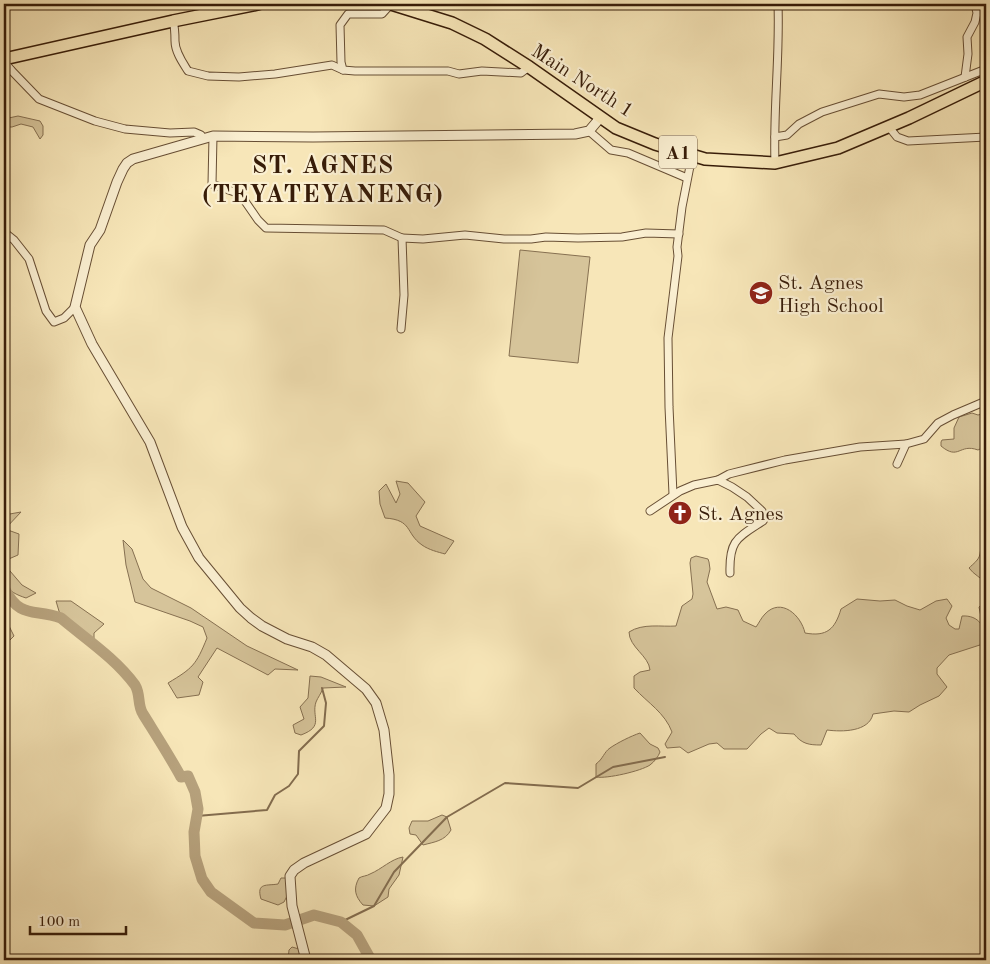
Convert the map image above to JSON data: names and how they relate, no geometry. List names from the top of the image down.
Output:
{
  "streets": {
    "main road": ["Main North 1", "A1"]
  },
  "districts": ["ST. AGNES (TEYATEYANENG)"],
  "places": {
    "school or university": ["St. Agnes High School"],
    "church": ["St. Agnes"]
  },
  "scale_bar": "100 m"
}
